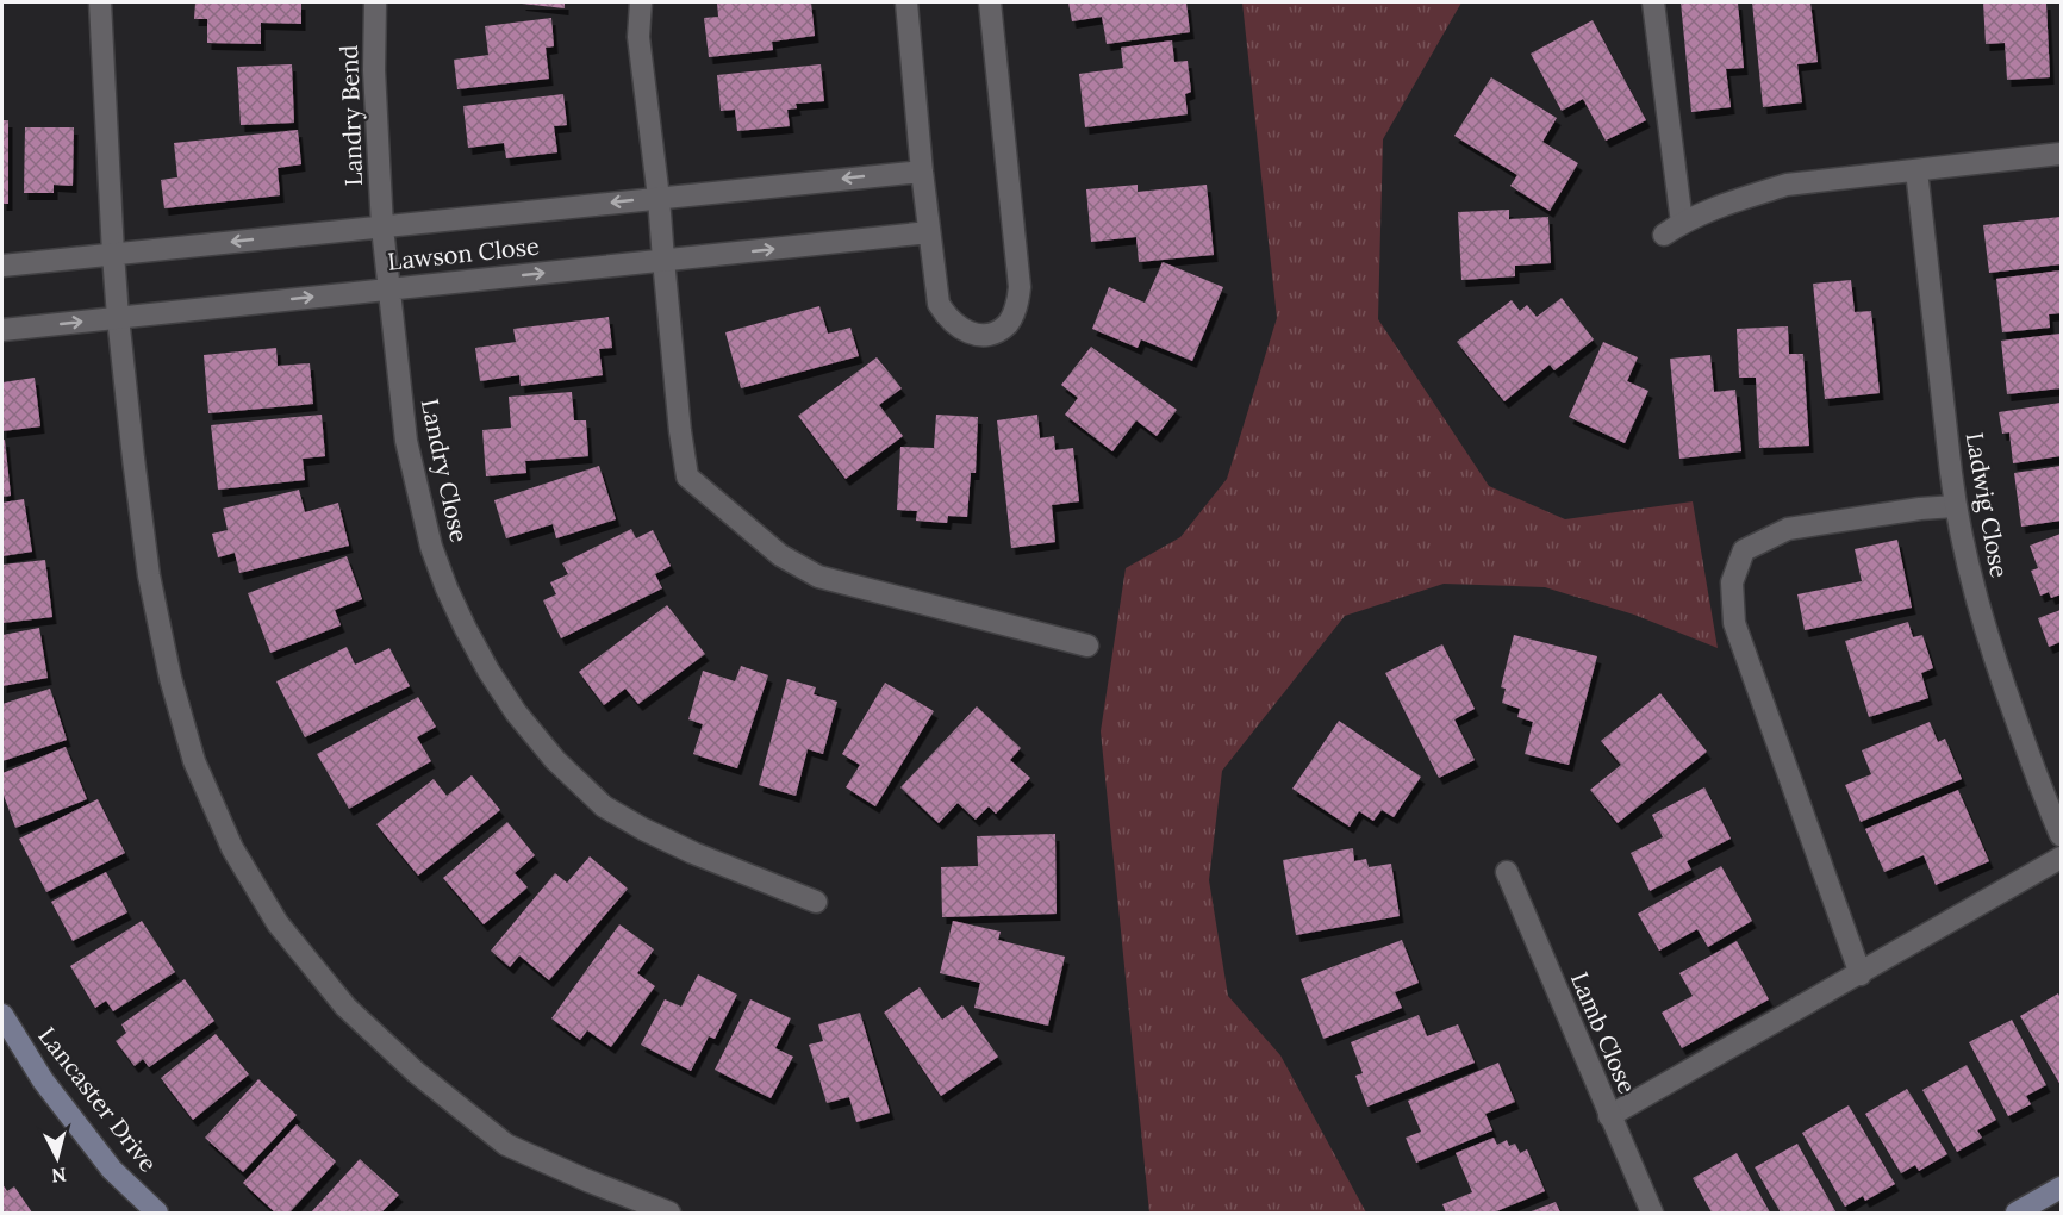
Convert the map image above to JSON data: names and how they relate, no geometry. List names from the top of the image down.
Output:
{
  "streets": {
    "street": [
      "Landry Bend",
      "Lawson Close",
      "Landry Close",
      "Ladwig Close",
      "Lamb Close",
      "Lancaster Drive"
    ]
  },
  "crossings": [
    ["Landry Bend", "Lawson Close"],
    ["Landry Bend", "Landry Close"],
    ["Lawson Close", "Landry Close"]
  ],
  "north": "bottom"
}
